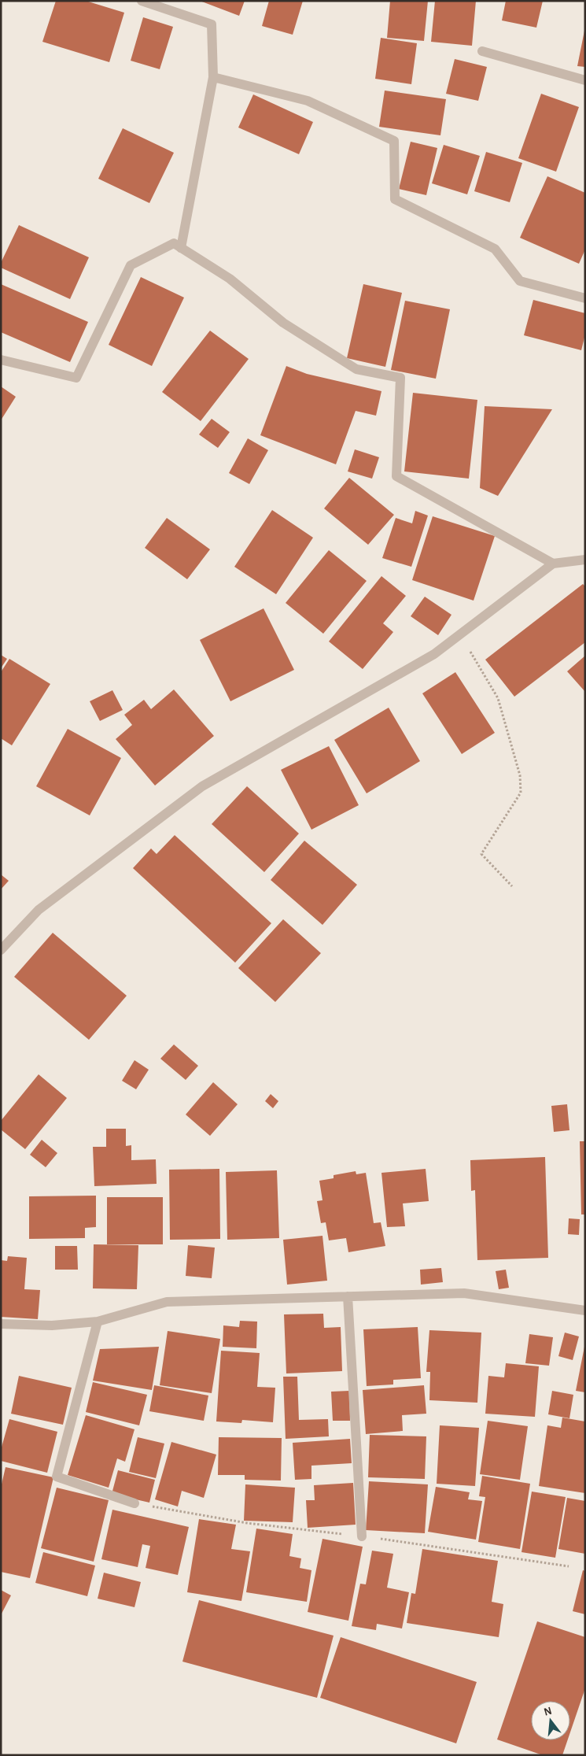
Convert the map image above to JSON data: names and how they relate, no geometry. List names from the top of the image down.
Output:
{
  "north": "top"
}
